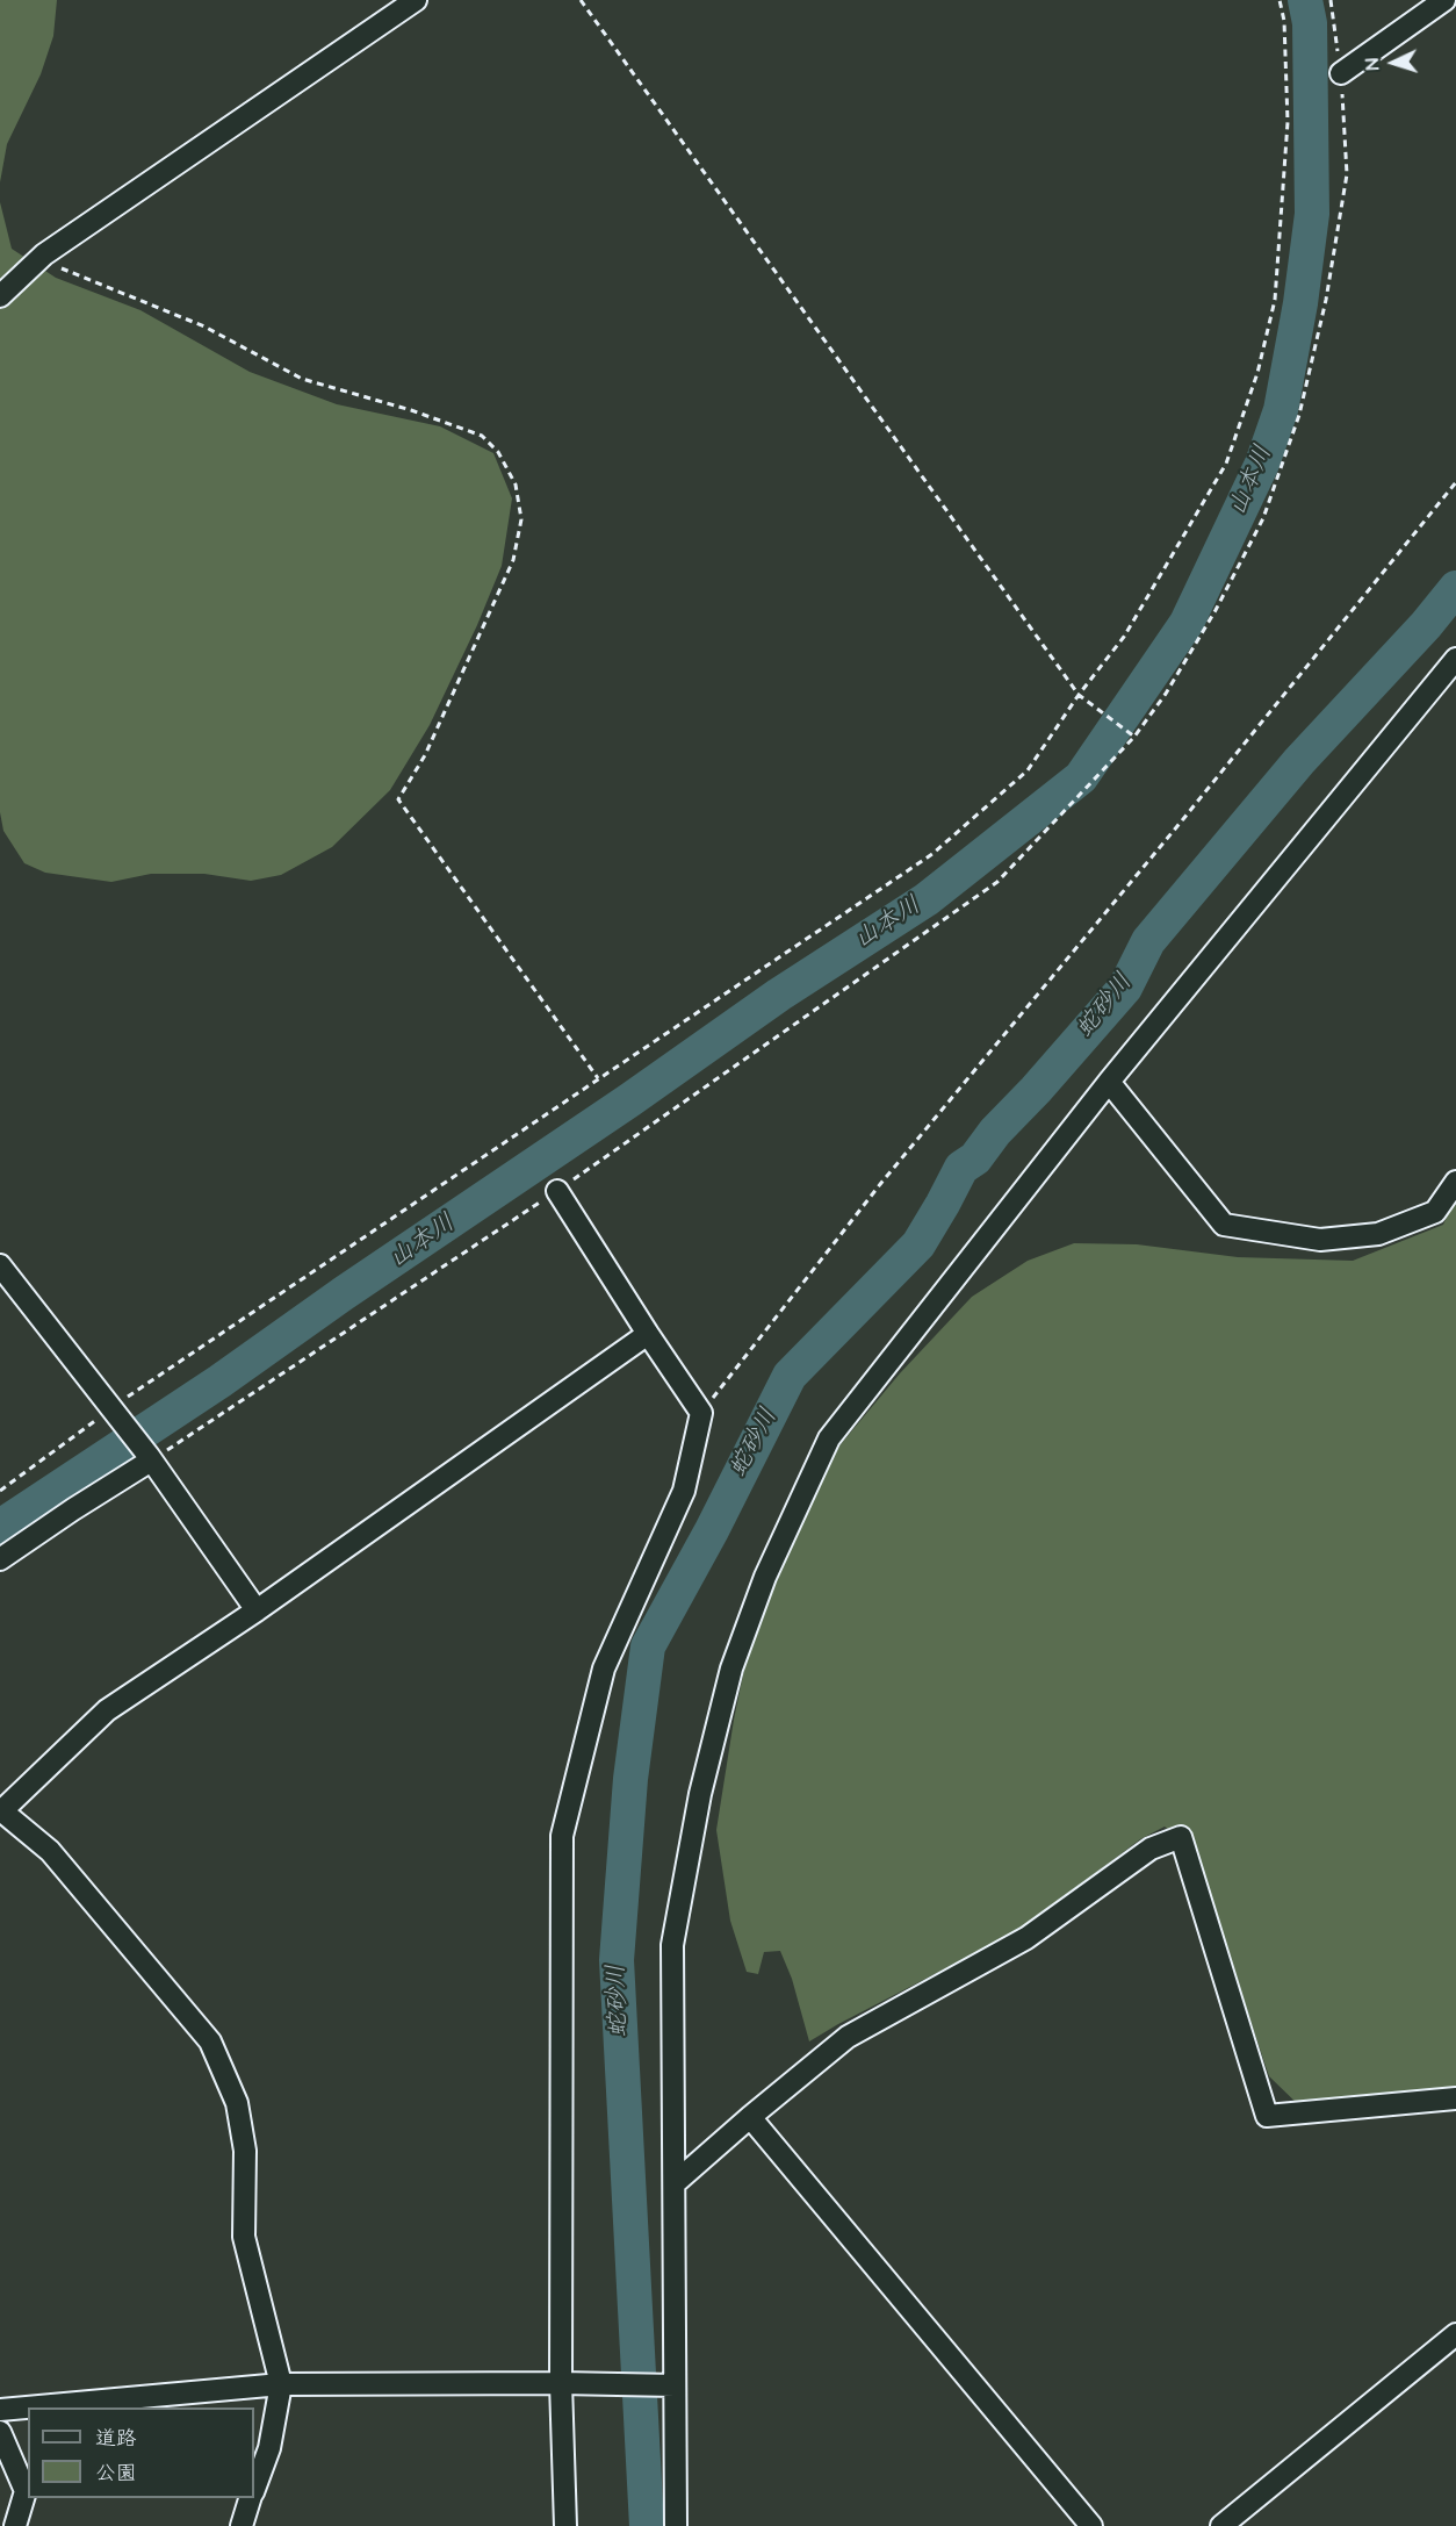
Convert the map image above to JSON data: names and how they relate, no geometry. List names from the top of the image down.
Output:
{
  "water": ["山本川", "蛇砂川"],
  "legend": ["道路", "公園"],
  "north": "left"
}
